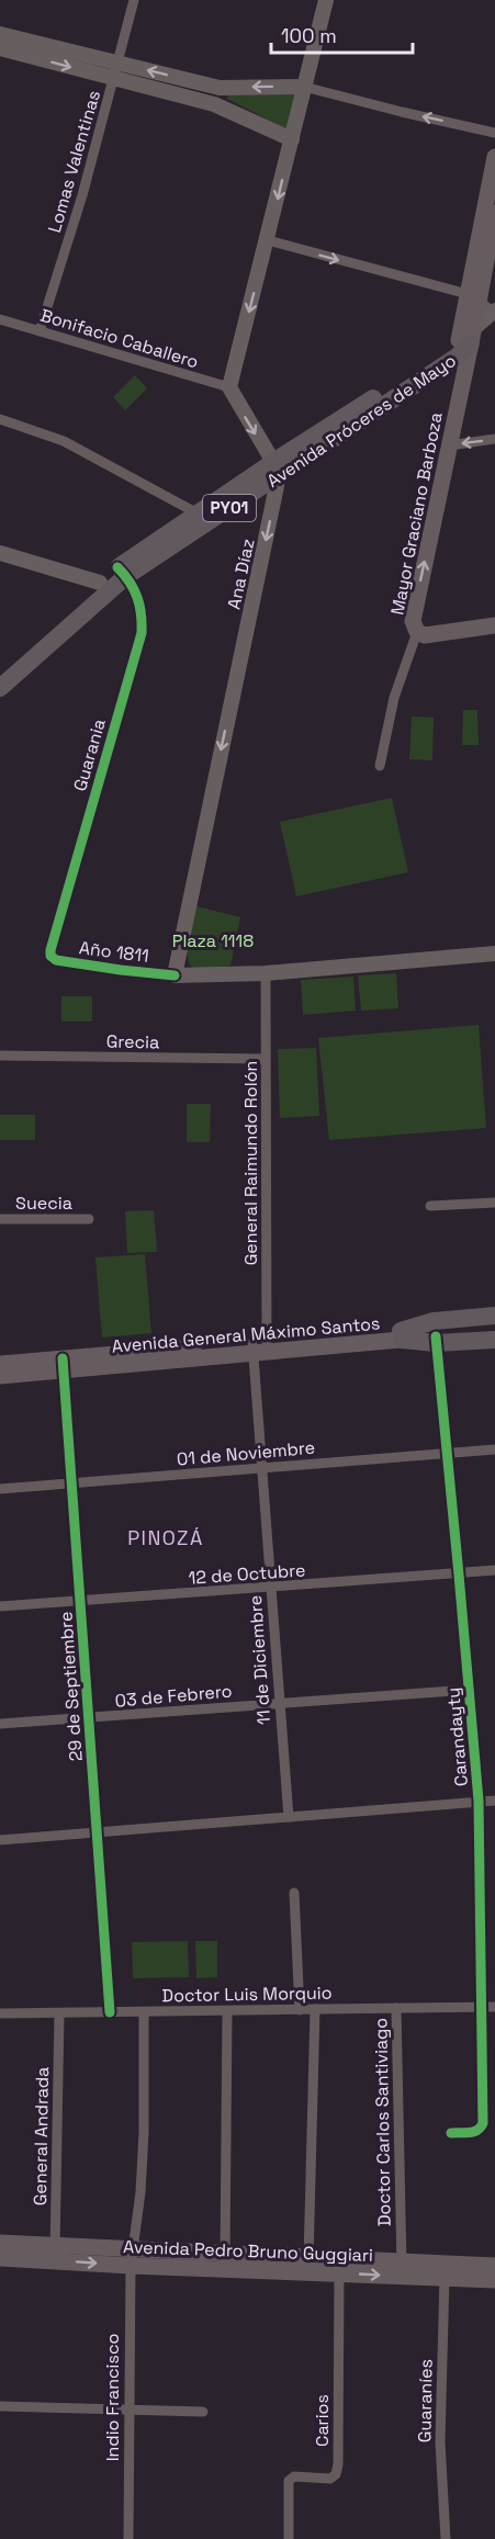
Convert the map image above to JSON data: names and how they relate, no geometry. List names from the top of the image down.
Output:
{
  "streets": {
    "highway": ["Avenida Próceres de Mayo", "PY01"],
    "main road": [
      "Mayor Graciano Barboza",
      "Ana Díaz",
      "Año 1811",
      "Avenida General Máximo Santos",
      "Avenida Pedro Bruno Guggiari"
    ],
    "street": [
      "Lomas Valentinas",
      "Bonifacio Caballero",
      "Guarania",
      "Grecia",
      "General Raimundo Rolón",
      "Suecia",
      "01 de Noviembre",
      "12 de Octubre",
      "11 de Diciembre",
      "29 de Septiembre",
      "03 de Febrero",
      "Carandayty",
      "Doctor Luis Morquio",
      "Doctor Carlos Santiviago",
      "General Andrada",
      "Indio Francisco",
      "Guaraníes",
      "Carios"
    ]
  },
  "crossings": [
    ["Lomas Valentinas", "Bonifacio Caballero"],
    ["Avenida Próceres de Mayo", "Mayor Graciano Barboza"],
    ["Avenida Próceres de Mayo", "Ana Díaz"],
    ["Avenida Próceres de Mayo", "Guarania"],
    ["Ana Díaz", "Año 1811"],
    ["Guarania", "Año 1811"],
    ["Año 1811", "General Raimundo Rolón"],
    ["Grecia", "General Raimundo Rolón"],
    ["General Raimundo Rolón", "Avenida General Máximo Santos"],
    ["General Raimundo Rolón", "11 de Diciembre"],
    ["Avenida General Máximo Santos", "11 de Diciembre"],
    ["Avenida General Máximo Santos", "29 de Septiembre"],
    ["Avenida General Máximo Santos", "Carandayty"],
    ["01 de Noviembre", "11 de Diciembre"],
    ["01 de Noviembre", "29 de Septiembre"],
    ["01 de Noviembre", "Carandayty"],
    ["12 de Octubre", "11 de Diciembre"],
    ["12 de Octubre", "29 de Septiembre"],
    ["12 de Octubre", "Carandayty"],
    ["11 de Diciembre", "03 de Febrero"],
    ["29 de Septiembre", "03 de Febrero"],
    ["29 de Septiembre", "Doctor Luis Morquio"],
    ["03 de Febrero", "Carandayty"],
    ["Carandayty", "Doctor Luis Morquio"],
    ["Doctor Luis Morquio", "Doctor Carlos Santiviago"],
    ["Doctor Luis Morquio", "General Andrada"],
    ["Doctor Carlos Santiviago", "Avenida Pedro Bruno Guggiari"],
    ["General Andrada", "Avenida Pedro Bruno Guggiari"],
    ["Avenida Pedro Bruno Guggiari", "Indio Francisco"],
    ["Avenida Pedro Bruno Guggiari", "Guaraníes"],
    ["Avenida Pedro Bruno Guggiari", "Carios"]
  ],
  "one_way": ["Mayor Graciano Barboza", "Ana Díaz"],
  "districts": ["PINOZÁ"],
  "parks": ["Plaza 1118"],
  "scale_bar": "100 m"
}
